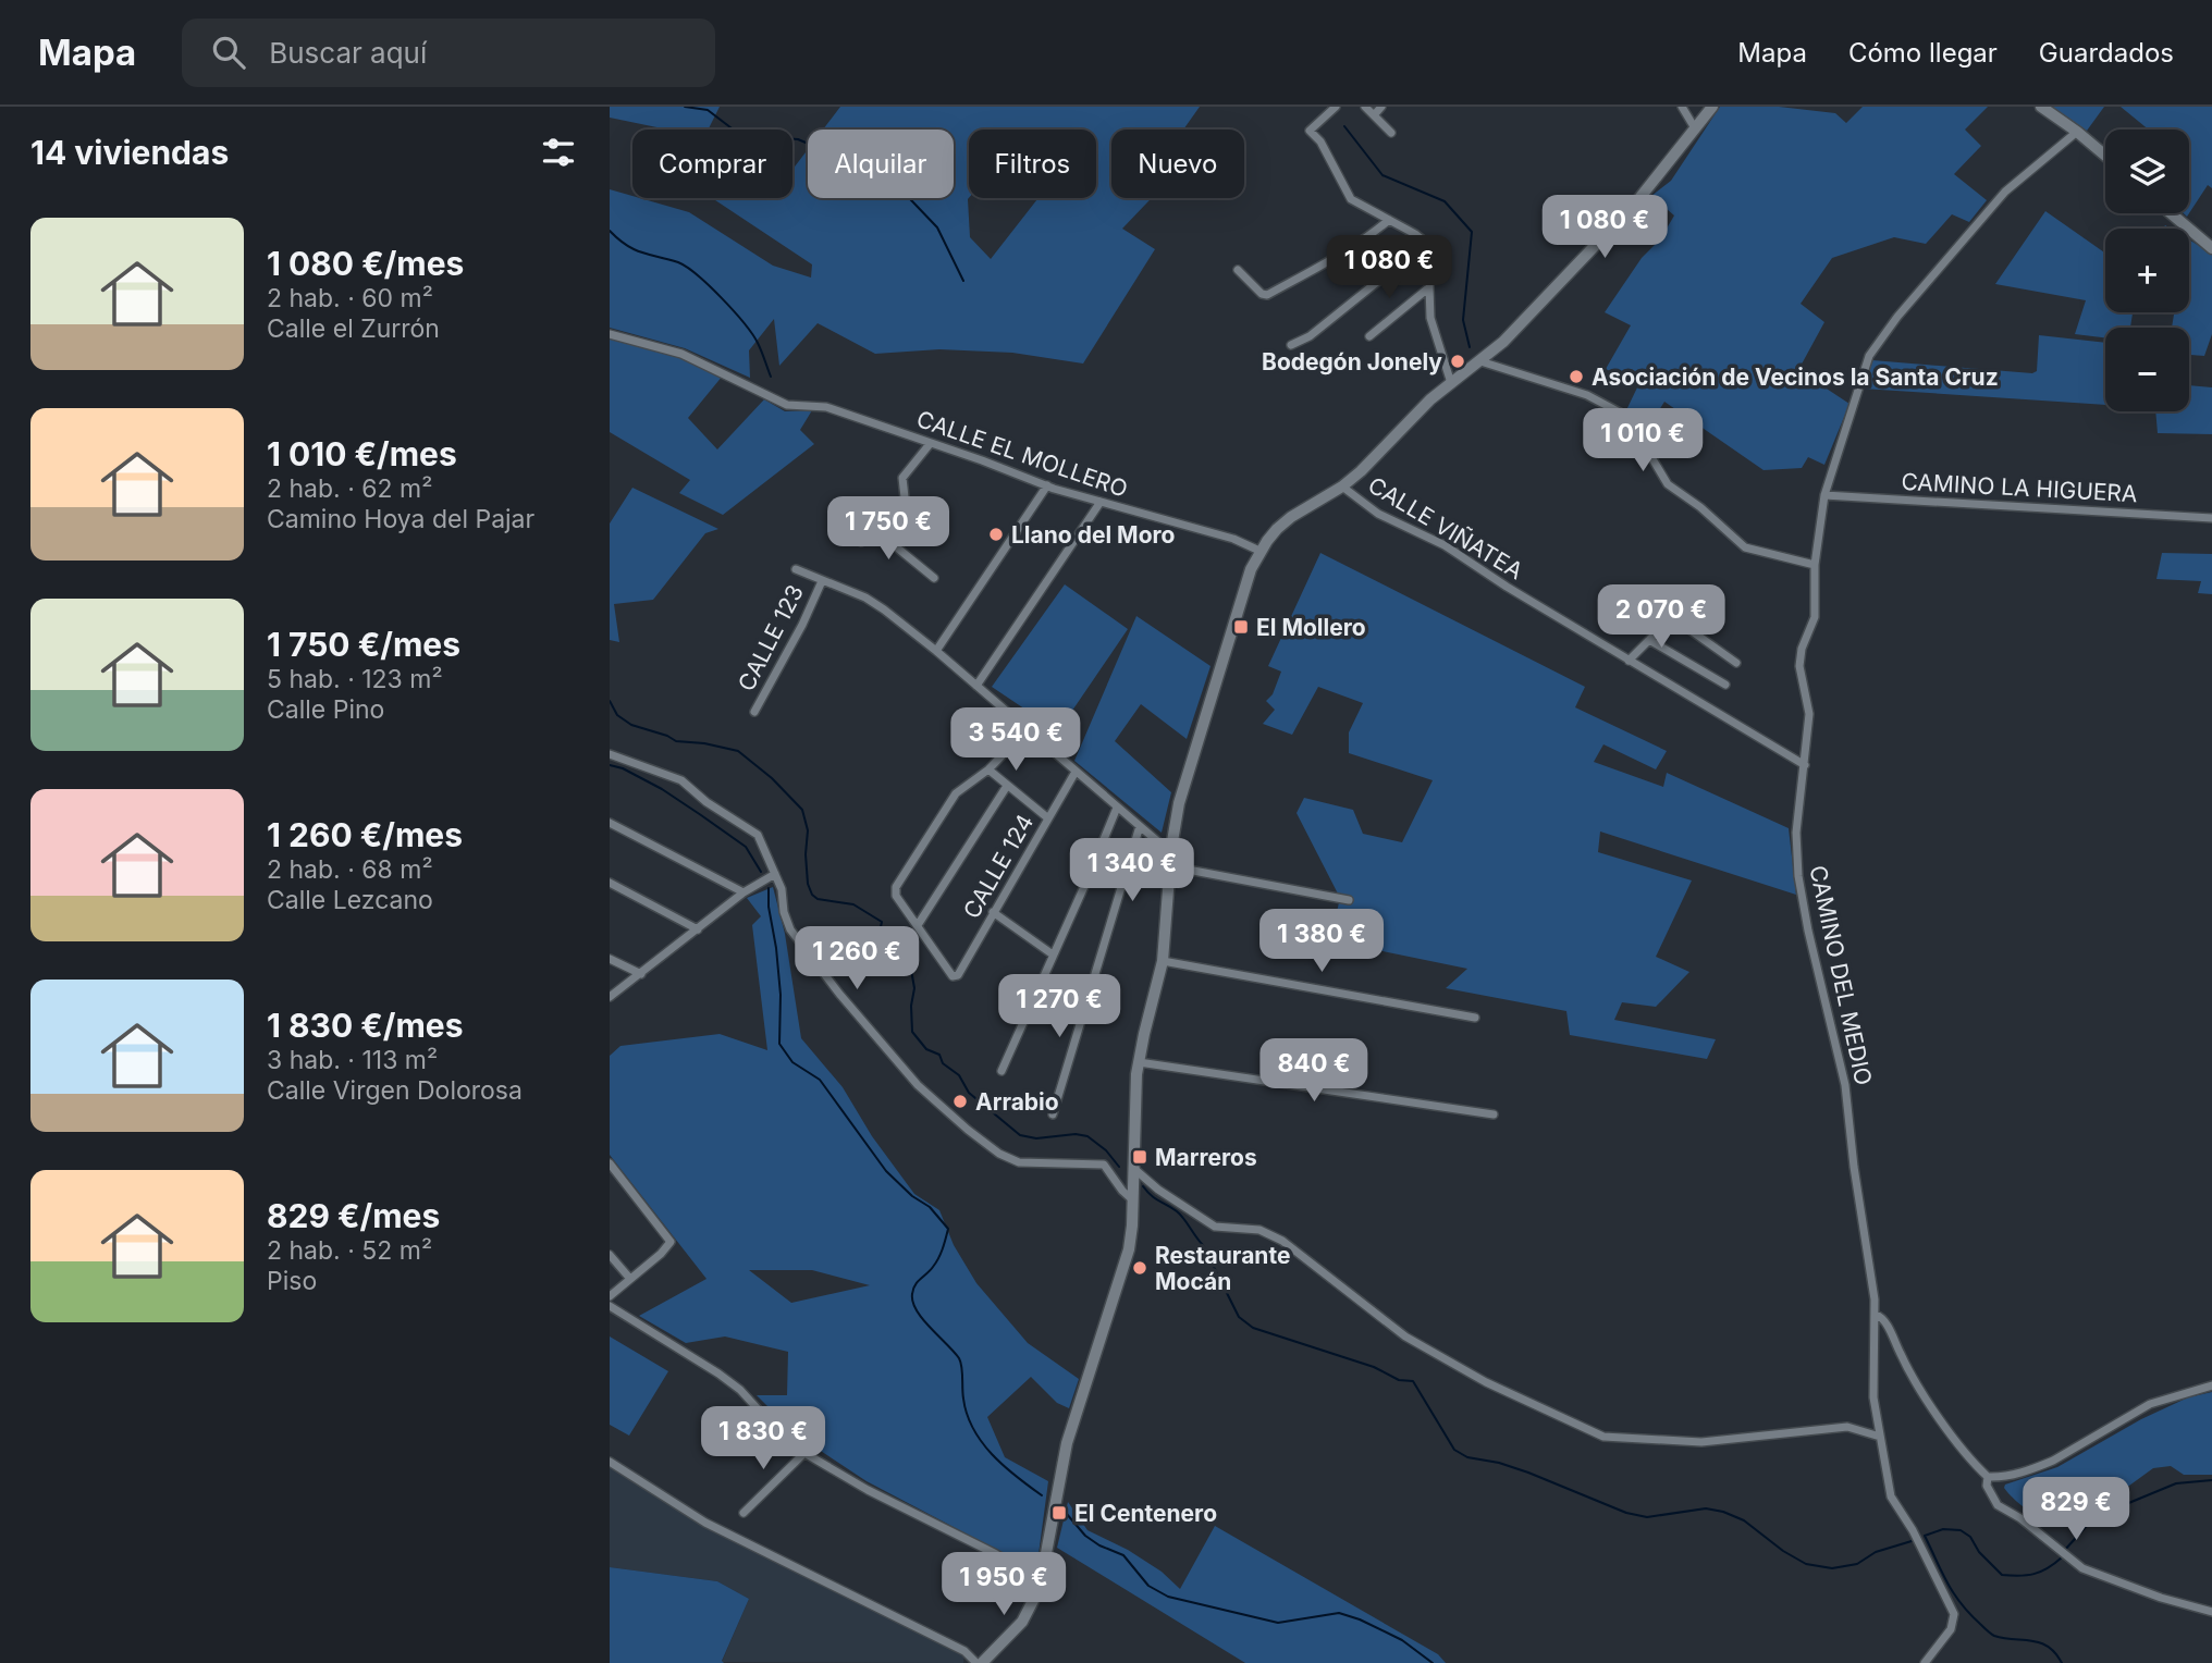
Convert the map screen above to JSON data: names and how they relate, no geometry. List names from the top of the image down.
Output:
{
  "streets": {
    "street": [
      "CALLE EL MOLLERO",
      "CAMINO LA HIGUERA",
      "CALLE VIÑATEA",
      "CALLE 123",
      "CALLE 124",
      "CAMINO DEL MEDIO"
    ]
  },
  "crossings": [
    ["CAMINO LA HIGUERA", "CAMINO DEL MEDIO"],
    ["CALLE VIÑATEA", "CAMINO DEL MEDIO"]
  ],
  "places": {
    "other": [
      "Bodegón Jonely",
      "Asociación de Vecinos la Santa Cruz",
      "Llano del Moro",
      "Arrabio",
      "Restaurante Mocán"
    ],
    "transit": ["El Mollero", "Marreros", "El Centenero"]
  },
  "page": {
    "header": "Mapa",
    "search": "Buscar aquí",
    "nav": ["Mapa", "Cómo llegar", "Guardados"],
    "heading": "14 viviendas",
    "map_buttons": ["+", "−"],
    "chip": [
      "Comprar",
      "Alquilar",
      "Filtros",
      "Nuevo"
    ],
    "price": [
      "1 080 €",
      "1 080 €",
      "1 010 €",
      "1 750 €",
      "2 070 €",
      "3 540 €",
      "1 340 €",
      "1 380 €",
      "1 260 €",
      "1 270 €",
      "840 €",
      "1 830 €",
      "829 €",
      "1 950 €"
    ],
    "list": [
      {
        "name": "1 080 €/mes",
        "note": "2 hab. · 60 m² · Calle el Zurrón"
      },
      {
        "name": "1 010 €/mes",
        "note": "2 hab. · 62 m² · Camino Hoya del Pajar"
      },
      {
        "name": "1 750 €/mes",
        "note": "5 hab. · 123 m² · Calle Pino"
      },
      {
        "name": "1 260 €/mes",
        "note": "2 hab. · 68 m² · Calle Lezcano"
      },
      {
        "name": "1 830 €/mes",
        "note": "3 hab. · 113 m² · Calle Virgen Dolorosa"
      },
      {
        "name": "829 €/mes",
        "note": "2 hab. · 52 m² · Piso"
      }
    ]
  }
}
